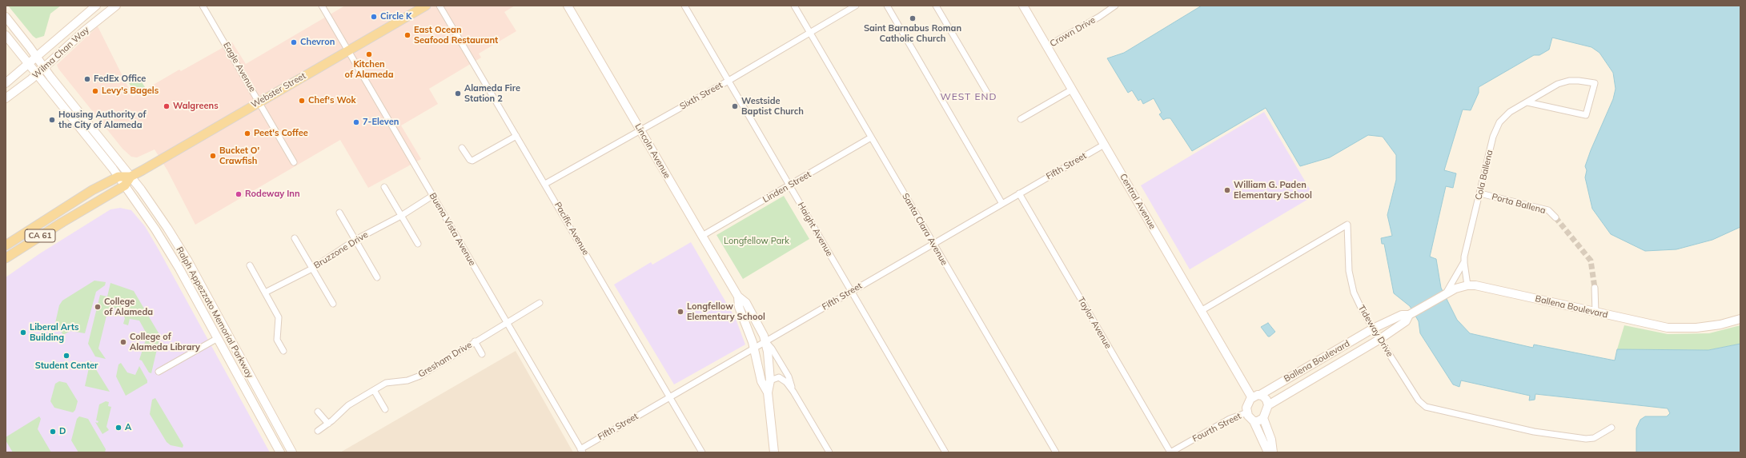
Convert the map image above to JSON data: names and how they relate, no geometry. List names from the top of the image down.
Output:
{
  "streets": {
    "main road": ["Webster Street", "CA 61"],
    "street": [
      "Crown Drive",
      "Wilma Chan Way",
      "Eagle Avenue",
      "Sixth Street",
      "Lincoln Avenue",
      "Fifth Street",
      "Cola Ballena",
      "Linden Street",
      "Central Avenue",
      "Porta Ballena",
      "Pacific Avenue",
      "Buena Vista Avenue",
      "Haight Avenue",
      "Santa Clara Avenue",
      "Bruzzone Drive",
      "Ballena Boulevard",
      "Ralph Appezzato Memorial Parkway",
      "Taylor Avenue",
      "Tideway Drive",
      "Gresham Drive",
      "Fourth Street"
    ]
  },
  "crossings": [
    ["Crown Drive", "Central Avenue"],
    ["Wilma Chan Way", "Ralph Appezzato Memorial Parkway"],
    ["Eagle Avenue", "Webster Street"],
    ["Webster Street", "Buena Vista Avenue"],
    ["Webster Street", "CA 61"],
    ["Webster Street", "Ralph Appezzato Memorial Parkway"],
    ["Sixth Street", "Lincoln Avenue"],
    ["Sixth Street", "Pacific Avenue"],
    ["Sixth Street", "Haight Avenue"],
    ["Sixth Street", "Santa Clara Avenue"],
    ["Lincoln Avenue", "Fifth Street"],
    ["Lincoln Avenue", "Linden Street"],
    ["Fifth Street", "Central Avenue"],
    ["Fifth Street", "Pacific Avenue"],
    ["Fifth Street", "Buena Vista Avenue"],
    ["Fifth Street", "Haight Avenue"],
    ["Fifth Street", "Santa Clara Avenue"],
    ["Fifth Street", "Taylor Avenue"],
    ["Cola Ballena", "Porta Ballena"],
    ["Cola Ballena", "Ballena Boulevard"],
    ["Linden Street", "Haight Avenue"],
    ["Linden Street", "Santa Clara Avenue"],
    ["Central Avenue", "Ballena Boulevard"],
    ["Central Avenue", "Tideway Drive"],
    ["Central Avenue", "Fourth Street"],
    ["Buena Vista Avenue", "Bruzzone Drive"],
    ["Buena Vista Avenue", "Gresham Drive"],
    ["CA 61", "Ralph Appezzato Memorial Parkway"],
    ["Ballena Boulevard", "Tideway Drive"],
    ["Ballena Boulevard", "Fourth Street"],
    ["Taylor Avenue", "Fourth Street"]
  ],
  "districts": ["WEST END"],
  "parks": ["Longfellow Park"],
  "places": [
    "Circle K",
    "Saint Barnabus Roman Catholic Church",
    "East Ocean Seafood Restaurant",
    "Chevron",
    "Kitchen of Alameda",
    "FedEx Office",
    "Levy's Bagels",
    "Alameda Fire Station 2",
    "Chef's Wok",
    "Walgreens",
    "Westside Baptist Church",
    "Housing Authority of the City of Alameda",
    "7-Eleven",
    "Peet's Coffee",
    "Bucket O' Crawfish",
    "William G. Paden Elementary School",
    "Rodeway Inn",
    "College of Alameda",
    "Longfellow Elementary School",
    "Liberal Arts Building",
    "College of Alameda Library",
    "Student Center",
    "A",
    "D"
  ]
}
